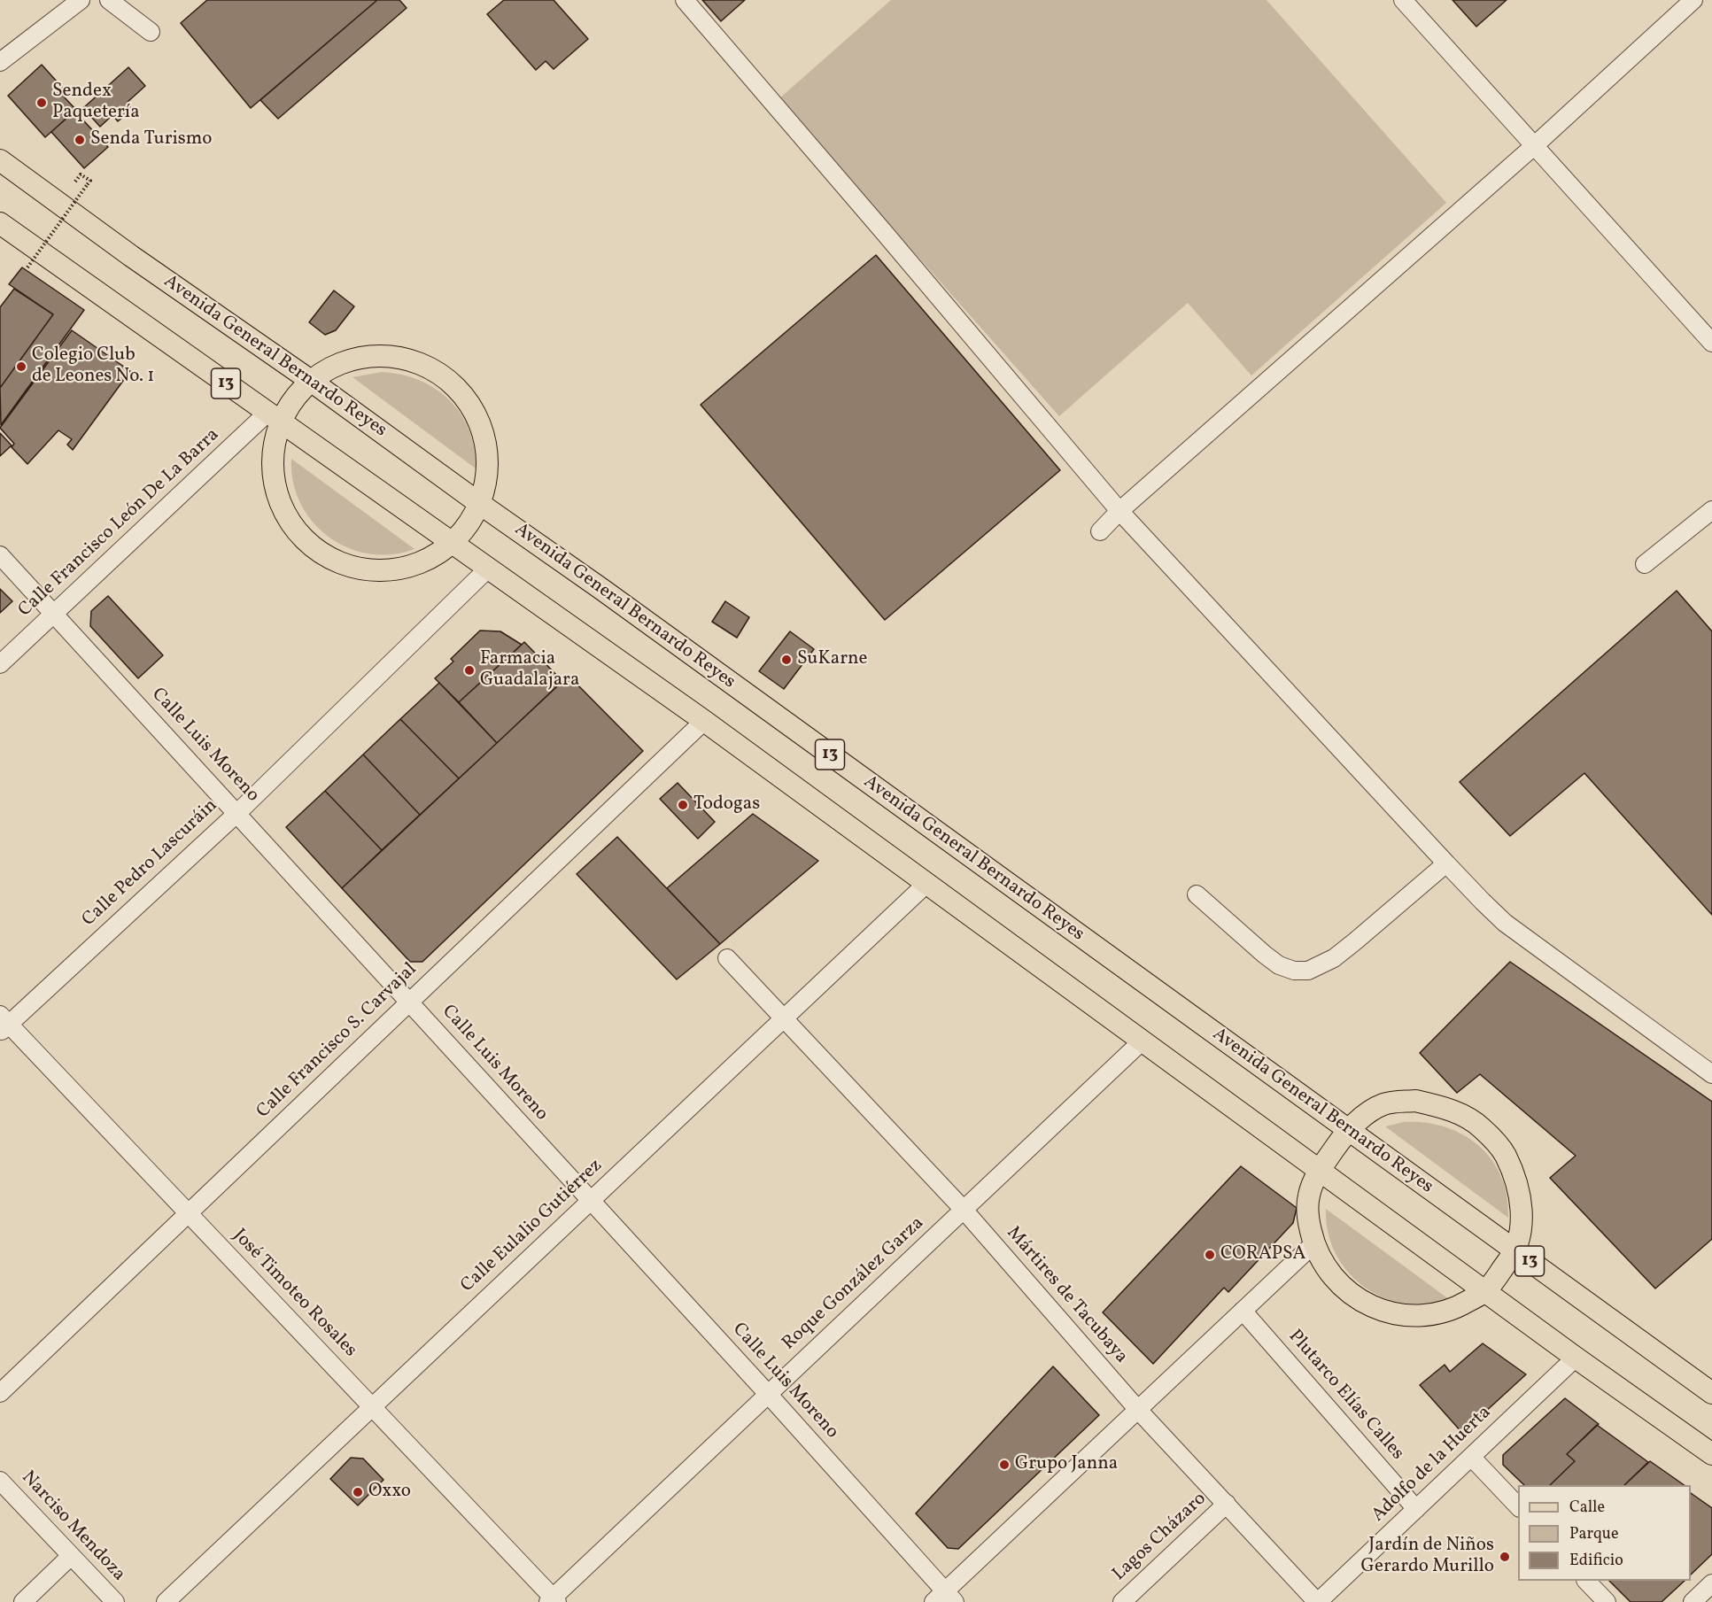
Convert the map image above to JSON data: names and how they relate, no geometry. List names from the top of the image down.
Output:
{
  "streets": {
    "main road": ["Avenida General Bernardo Reyes", "13"],
    "street": [
      "Calle Francisco León De La Barra",
      "Calle Luis Moreno",
      "Calle Pedro Lascuráin",
      "Calle Francisco S. Carvajal",
      "Calle Eulalio Gutiérrez",
      "Roque González Garza",
      "José Timoteo Rosales",
      "Mártires de Tacubaya",
      "Plutarco Elías Calles",
      "Adolfo de la Huerta",
      "Narciso Mendoza",
      "Lagos Cházaro"
    ]
  },
  "crossings": [
    ["Avenida General Bernardo Reyes", "13"],
    ["13", "Calle Francisco León De La Barra"],
    ["13", "Calle Pedro Lascuráin"],
    ["13", "Calle Francisco S. Carvajal"],
    ["13", "Calle Eulalio Gutiérrez"],
    ["13", "Roque González Garza"],
    ["13", "Adolfo de la Huerta"],
    ["Calle Francisco León De La Barra", "Calle Luis Moreno"],
    ["Calle Luis Moreno", "Calle Pedro Lascuráin"],
    ["Calle Luis Moreno", "Calle Francisco S. Carvajal"],
    ["Calle Luis Moreno", "Calle Eulalio Gutiérrez"],
    ["Calle Luis Moreno", "Roque González Garza"],
    ["Calle Pedro Lascuráin", "José Timoteo Rosales"],
    ["Calle Francisco S. Carvajal", "José Timoteo Rosales"],
    ["Calle Eulalio Gutiérrez", "José Timoteo Rosales"],
    ["Calle Eulalio Gutiérrez", "Mártires de Tacubaya"],
    ["Roque González Garza", "José Timoteo Rosales"],
    ["Roque González Garza", "Mártires de Tacubaya"],
    ["Mártires de Tacubaya", "Adolfo de la Huerta"],
    ["Mártires de Tacubaya", "Lagos Cházaro"],
    ["Plutarco Elías Calles", "Adolfo de la Huerta"]
  ],
  "places": [
    "Sendex Paquetería",
    "Senda Turismo",
    "Colegio Club de Leones No. 1",
    "SuKarne",
    "Farmacia Guadalajara",
    "Todogas",
    "CORAPSA",
    "Grupo Janna",
    "Oxxo",
    "Jardín de Niños Gerardo Murillo"
  ],
  "legend": ["Calle", "Parque", "Edificio"]
}
